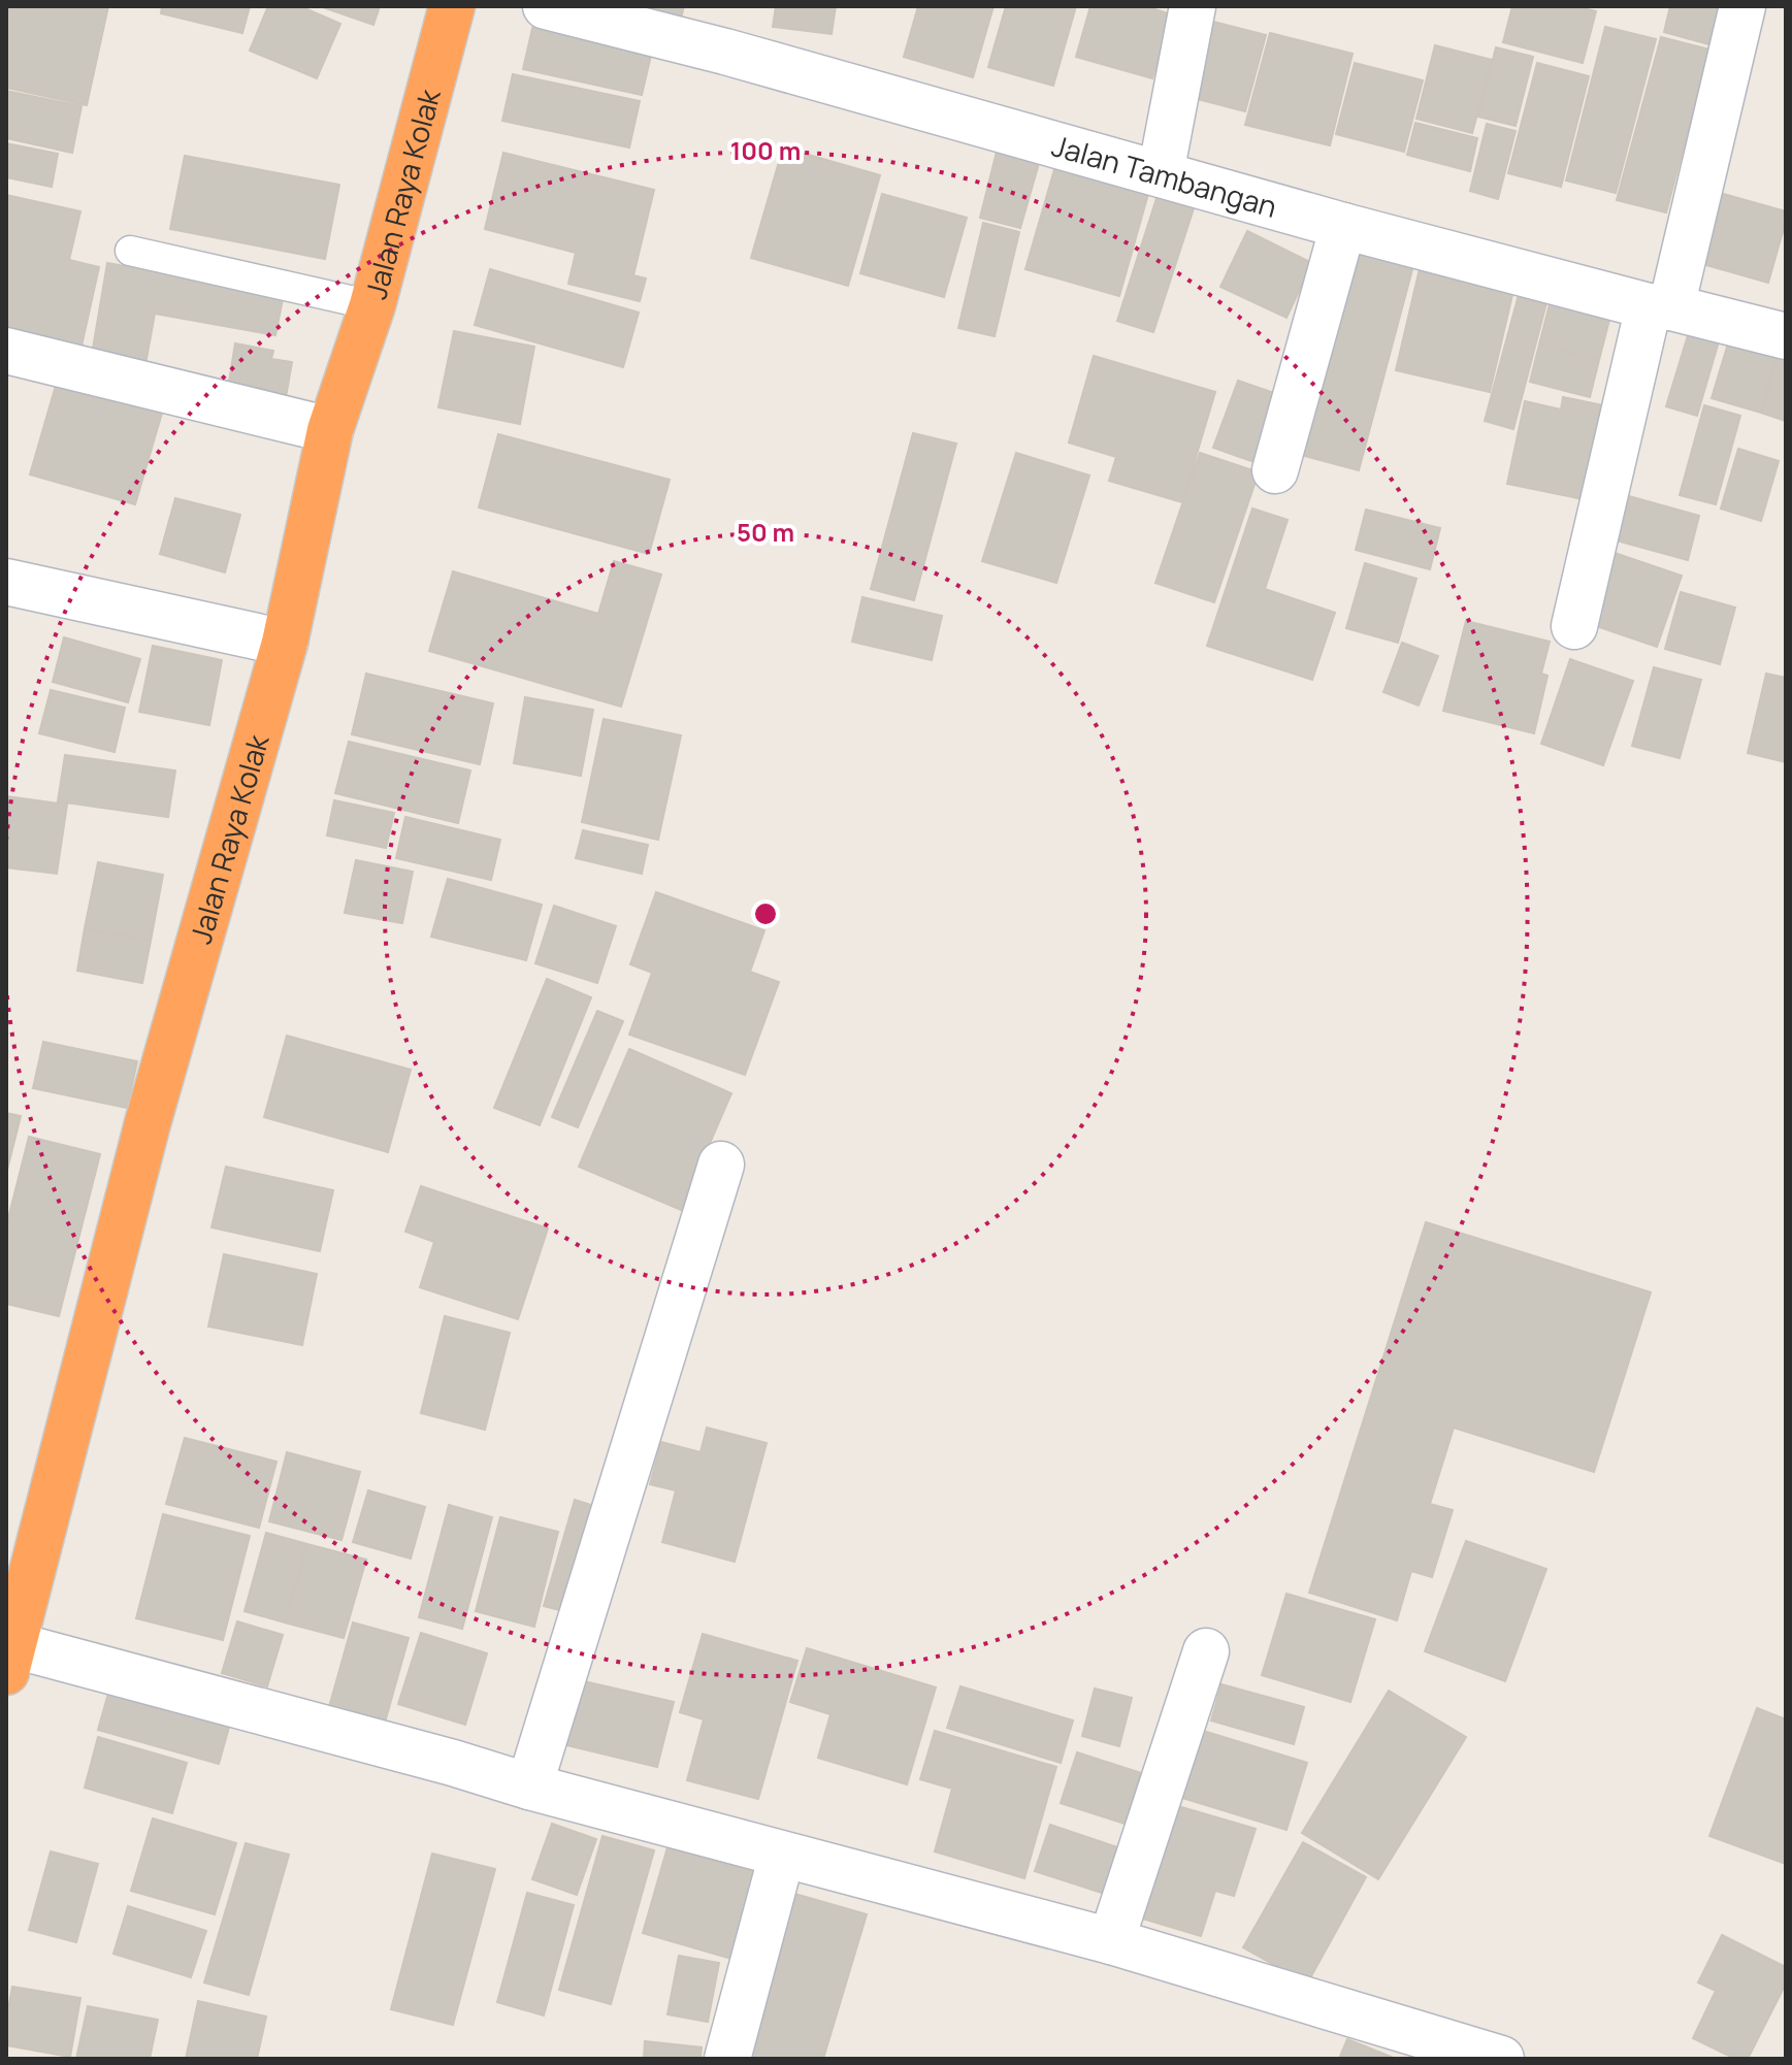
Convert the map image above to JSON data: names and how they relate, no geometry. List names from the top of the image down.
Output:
{
  "streets": {
    "highway": ["Jalan Raya Kolak"],
    "street": ["Jalan Tambangan"]
  },
  "rings": ["100 m", "50 m"]
}
